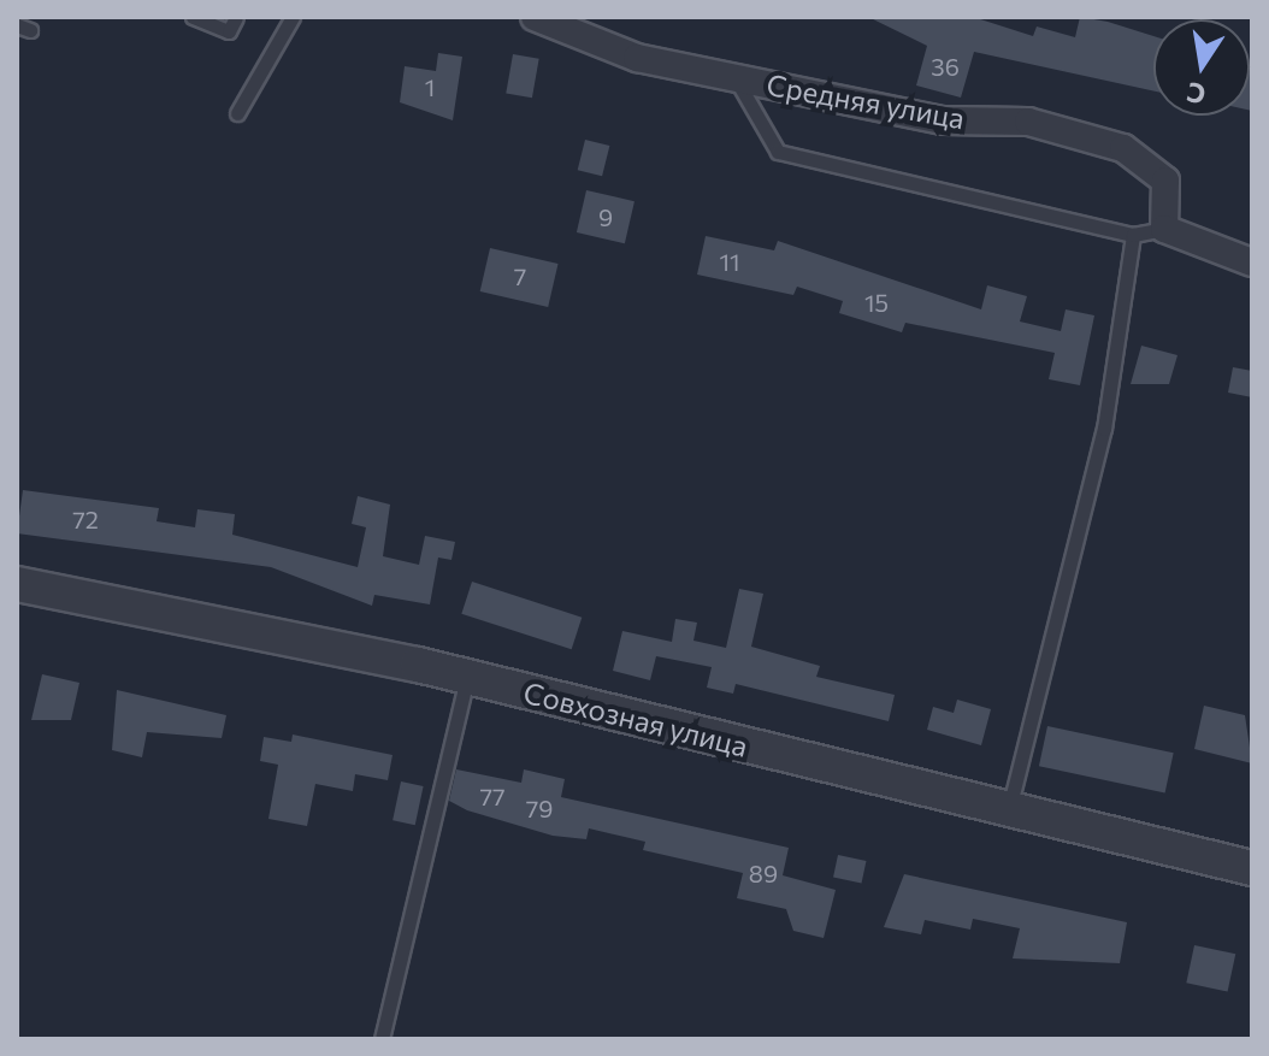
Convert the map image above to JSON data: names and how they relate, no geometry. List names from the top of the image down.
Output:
{
  "streets": {
    "street": ["Средняя улица", "Совхозная улица"]
  },
  "house_numbers": [
    "36",
    "1",
    "9",
    "11",
    "7",
    "15",
    "72",
    "77",
    "79",
    "89"
  ],
  "north": "bottom"
}
